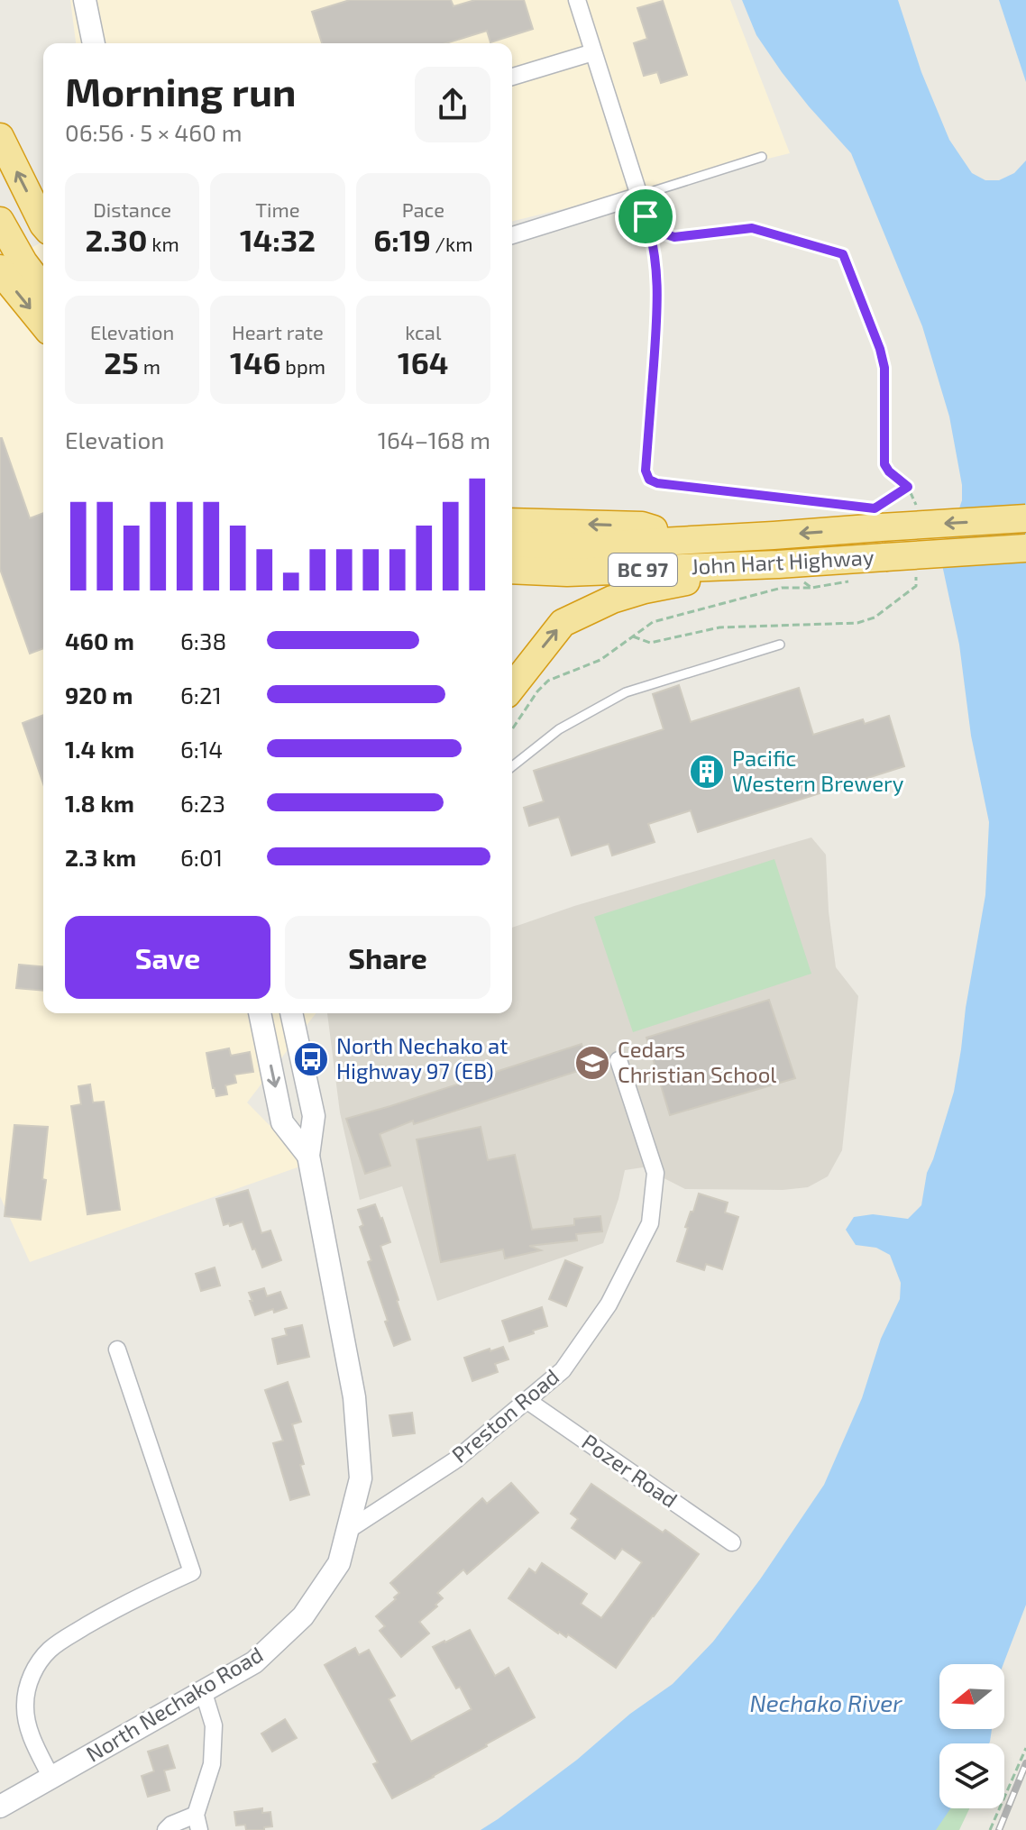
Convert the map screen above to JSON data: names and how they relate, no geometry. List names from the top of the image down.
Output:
{
  "streets": {
    "highway": ["John Hart Highway", "BC 97"],
    "main road": ["North Nechako Road"],
    "street": ["Preston Road", "Pozer Road"]
  },
  "crossings": [
    ["John Hart Highway", "BC 97"],
    ["Preston Road", "Pozer Road"],
    ["Preston Road", "North Nechako Road"]
  ],
  "water": ["Nechako River"],
  "places": {
    "building": ["Pacific Western Brewery"],
    "bus stop": ["North Nechako at Highway 97 (EB)"],
    "school or university": ["Cedars Christian School"]
  },
  "north": "left",
  "page": {
    "heading": ["Morning run", "06:56 · 5 × 460 m"],
    "stats": [
      ["Distance", "2.30 km"],
      ["Time", "14:32"],
      ["Pace", "6:19 /km"],
      ["Elevation", "25 m"],
      ["Heart rate", "146 bpm"],
      ["kcal", "164"]
    ],
    "chart": ["Elevation", "164–168 m"],
    "list": [
      {
        "name": "460 m",
        "note": "6:38"
      },
      {
        "name": "920 m",
        "note": "6:21"
      },
      {
        "name": "1.4 km",
        "note": "6:14"
      },
      {
        "name": "1.8 km",
        "note": "6:23"
      },
      {
        "name": "2.3 km",
        "note": "6:01"
      }
    ],
    "buttons": ["Save", "Share"]
  }
}
